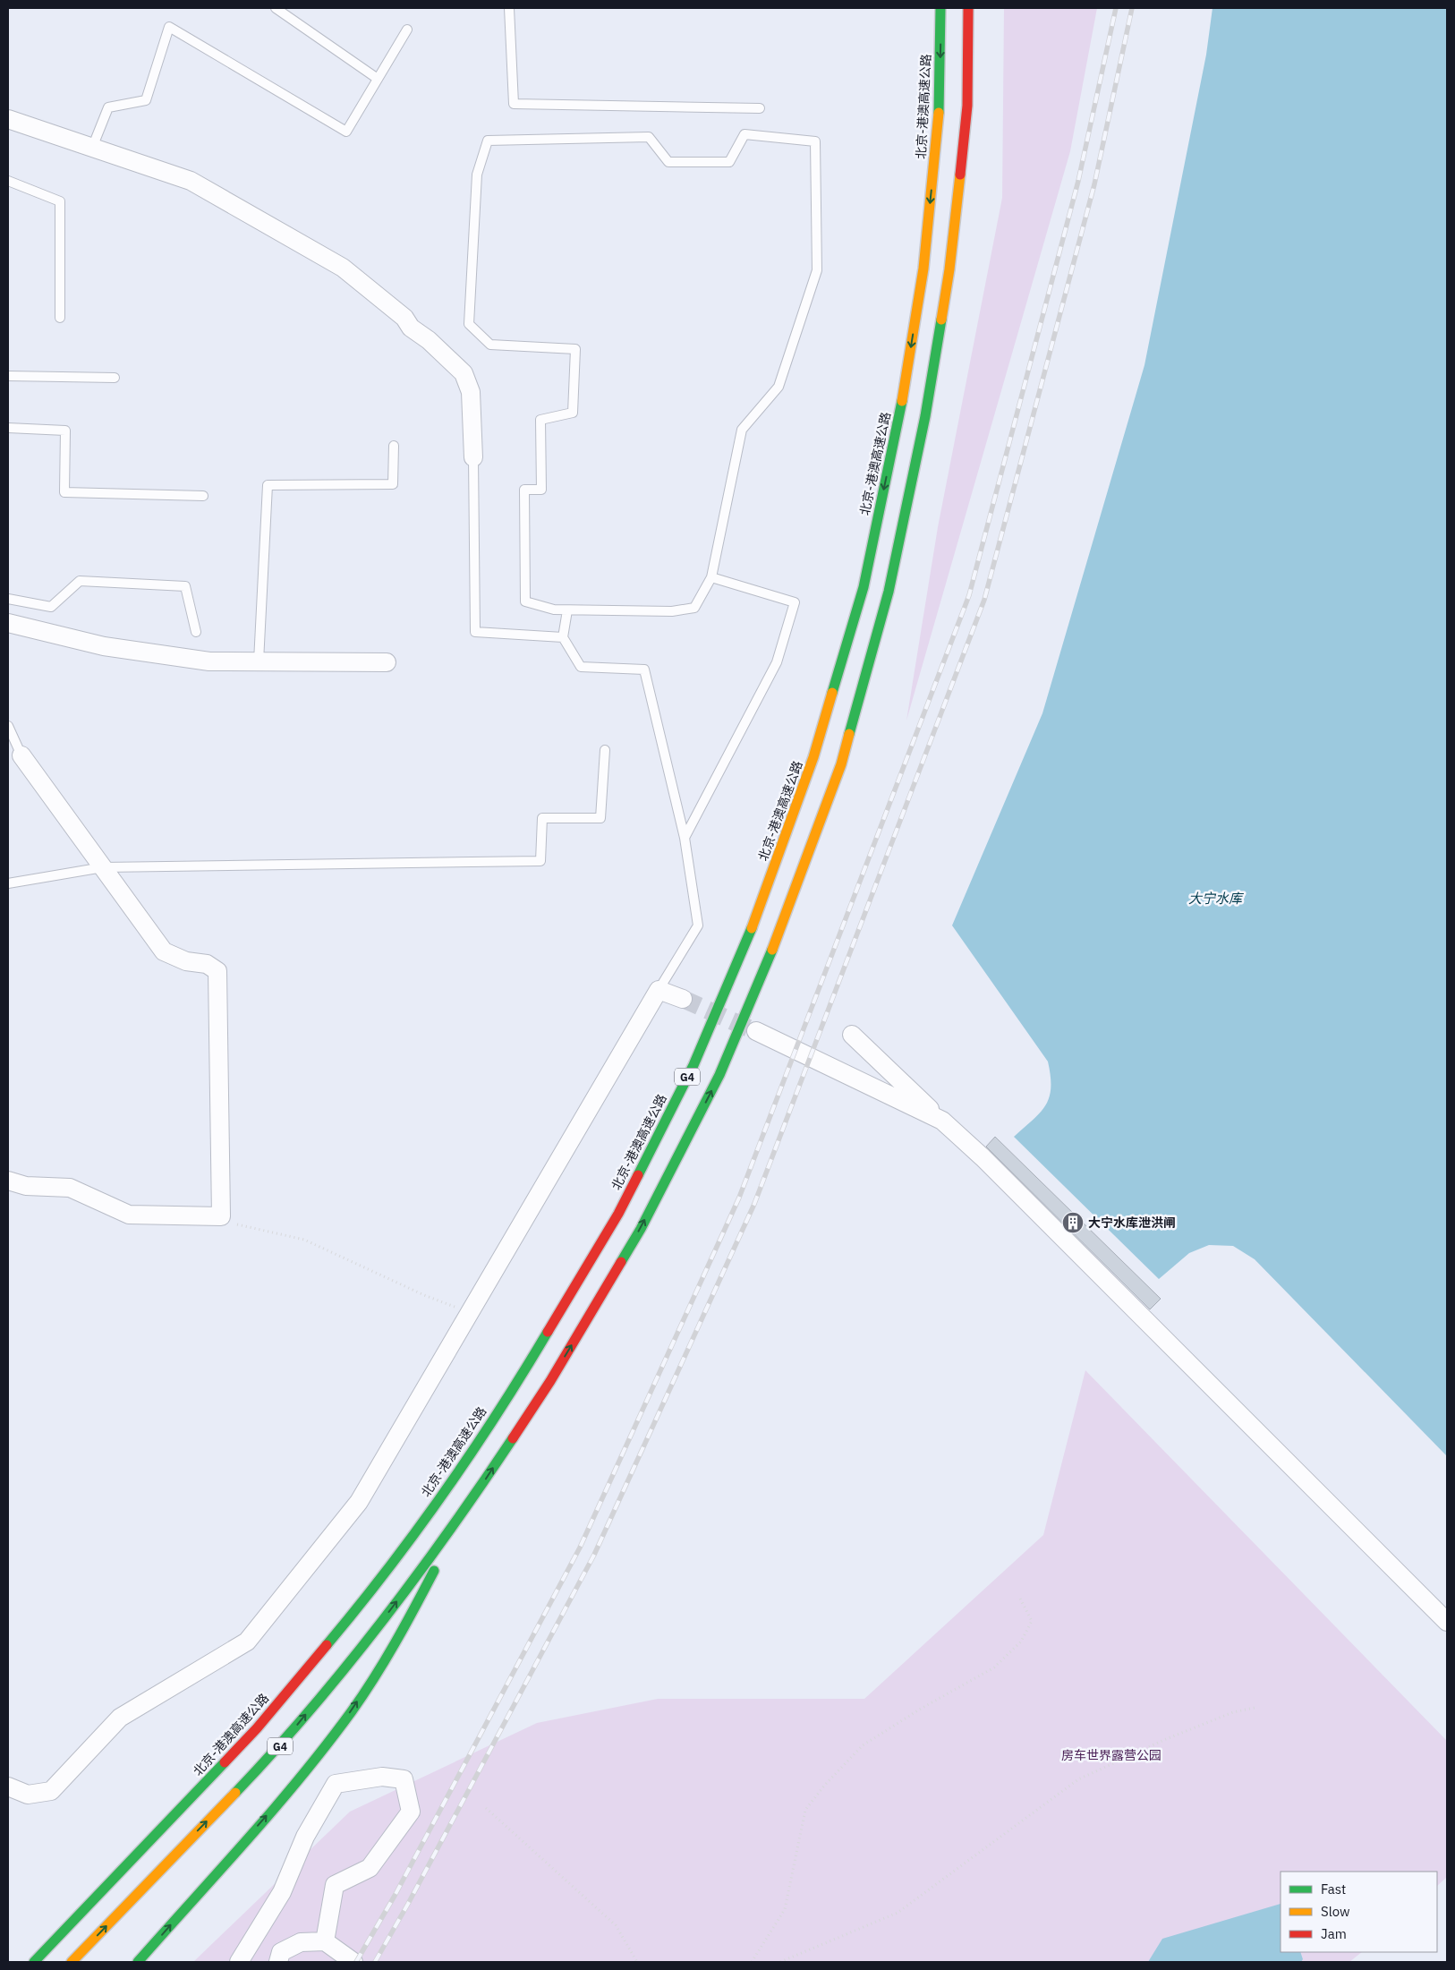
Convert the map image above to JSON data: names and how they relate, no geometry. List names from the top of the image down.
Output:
{
  "streets": {
    "highway": ["北京-港澳高速公路", "G4"]
  },
  "water": ["大宁水库"],
  "parks": ["房车世界露营公园"],
  "places": {
    "building": ["大宁水库泄洪闸"]
  },
  "legend": ["Fast", "Slow", "Jam"]
}
